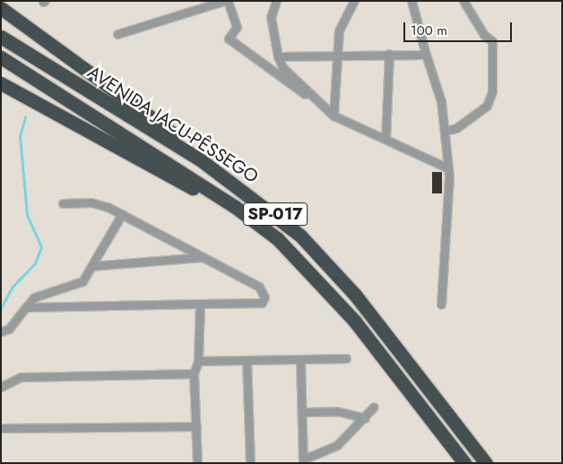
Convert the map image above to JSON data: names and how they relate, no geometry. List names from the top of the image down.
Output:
{
  "streets": {
    "highway": ["AVENIDA JACU-PÊSSEGO", "SP-017"]
  },
  "scale_bar": "100 m"
}
